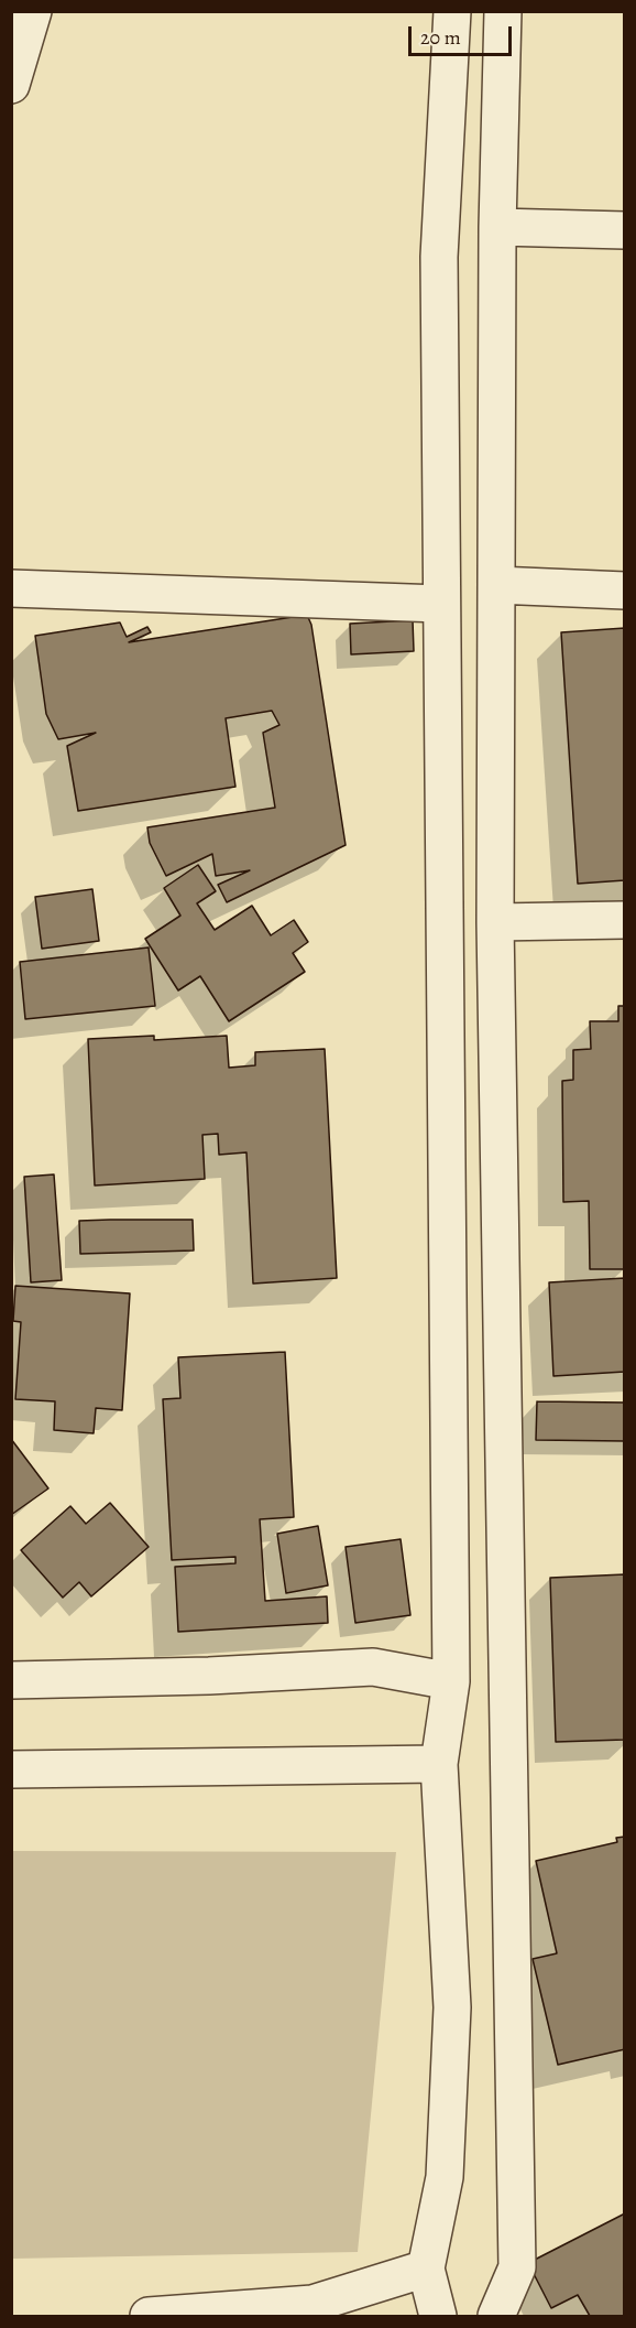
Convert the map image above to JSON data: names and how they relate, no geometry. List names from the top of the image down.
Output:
{
  "scale_bar": "20 m"
}
